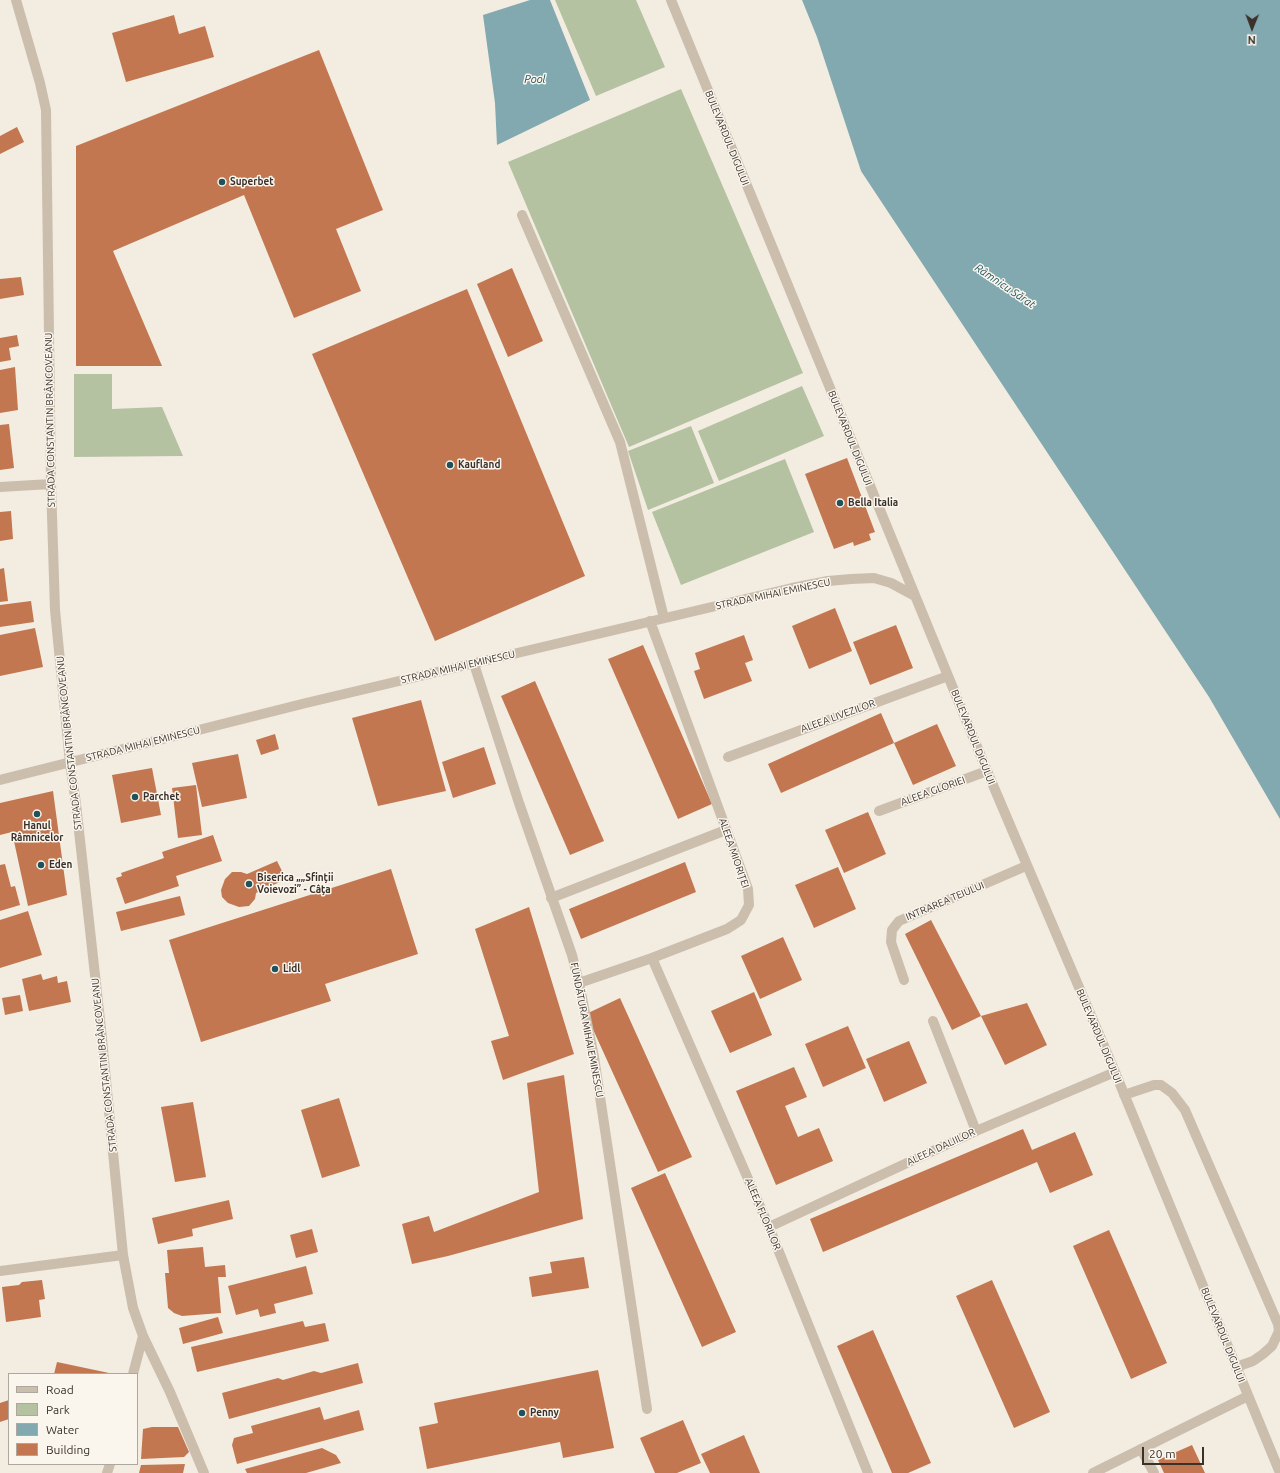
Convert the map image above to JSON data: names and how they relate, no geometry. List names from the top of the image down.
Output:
{
  "streets": {
    "street": [
      "BULEVARDUL DIGULUI",
      "STRADA CONSTANTIN BRÂNCOVEANU",
      "STRADA MIHAI EMINESCU",
      "ALEEA LIVEZILOR",
      "ALEEA GLORIEI",
      "ALEEA MIORIȚEI",
      "INTRAREA TEIULUI",
      "FUNDĂTURA MIHAI EMINESCU",
      "ALEEA DALIILOR",
      "ALEEA FLORILOR"
    ]
  },
  "crossings": [
    ["BULEVARDUL DIGULUI", "STRADA MIHAI EMINESCU"],
    ["BULEVARDUL DIGULUI", "ALEEA LIVEZILOR"],
    ["BULEVARDUL DIGULUI", "ALEEA GLORIEI"],
    ["BULEVARDUL DIGULUI", "INTRAREA TEIULUI"],
    ["BULEVARDUL DIGULUI", "ALEEA DALIILOR"],
    ["STRADA CONSTANTIN BRÂNCOVEANU", "STRADA MIHAI EMINESCU"],
    ["STRADA MIHAI EMINESCU", "ALEEA MIORIȚEI"],
    ["STRADA MIHAI EMINESCU", "FUNDĂTURA MIHAI EMINESCU"],
    ["ALEEA MIORIȚEI", "FUNDĂTURA MIHAI EMINESCU"],
    ["ALEEA MIORIȚEI", "ALEEA FLORILOR"],
    ["ALEEA DALIILOR", "ALEEA FLORILOR"]
  ],
  "water": ["Pool", "Râmnicu Sărat"],
  "places": [
    "Superbet",
    "Kaufland",
    "Bella Italia",
    "Parchet",
    "Hanul Râmnicelor",
    "Eden",
    "Biserica „„Sfinții Voievozi” - Câța",
    "Lidl",
    "Penny"
  ],
  "legend": [
    "Road",
    "Park",
    "Water",
    "Building"
  ],
  "scale_bar": "20 m",
  "north": "bottom"
}
